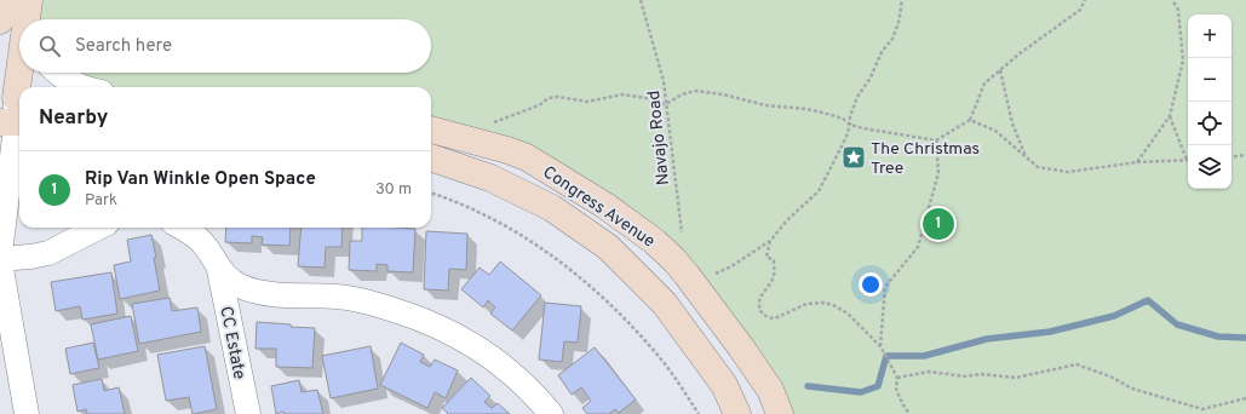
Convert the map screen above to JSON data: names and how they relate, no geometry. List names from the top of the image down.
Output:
{
  "streets": {
    "street": ["Congress Avenue", "CC Estate"],
    "path": ["Navajo Road"]
  },
  "places": {
    "place": ["The Christmas Tree"]
  },
  "page": {
    "map_buttons": ["+", "−"],
    "search": "Search here",
    "heading": "Nearby",
    "list": [
      {
        "mark": "1",
        "name": "Rip Van Winkle Open Space",
        "note": "Park",
        "value": "30 m"
      }
    ],
    "pins": "1"
  }
}
